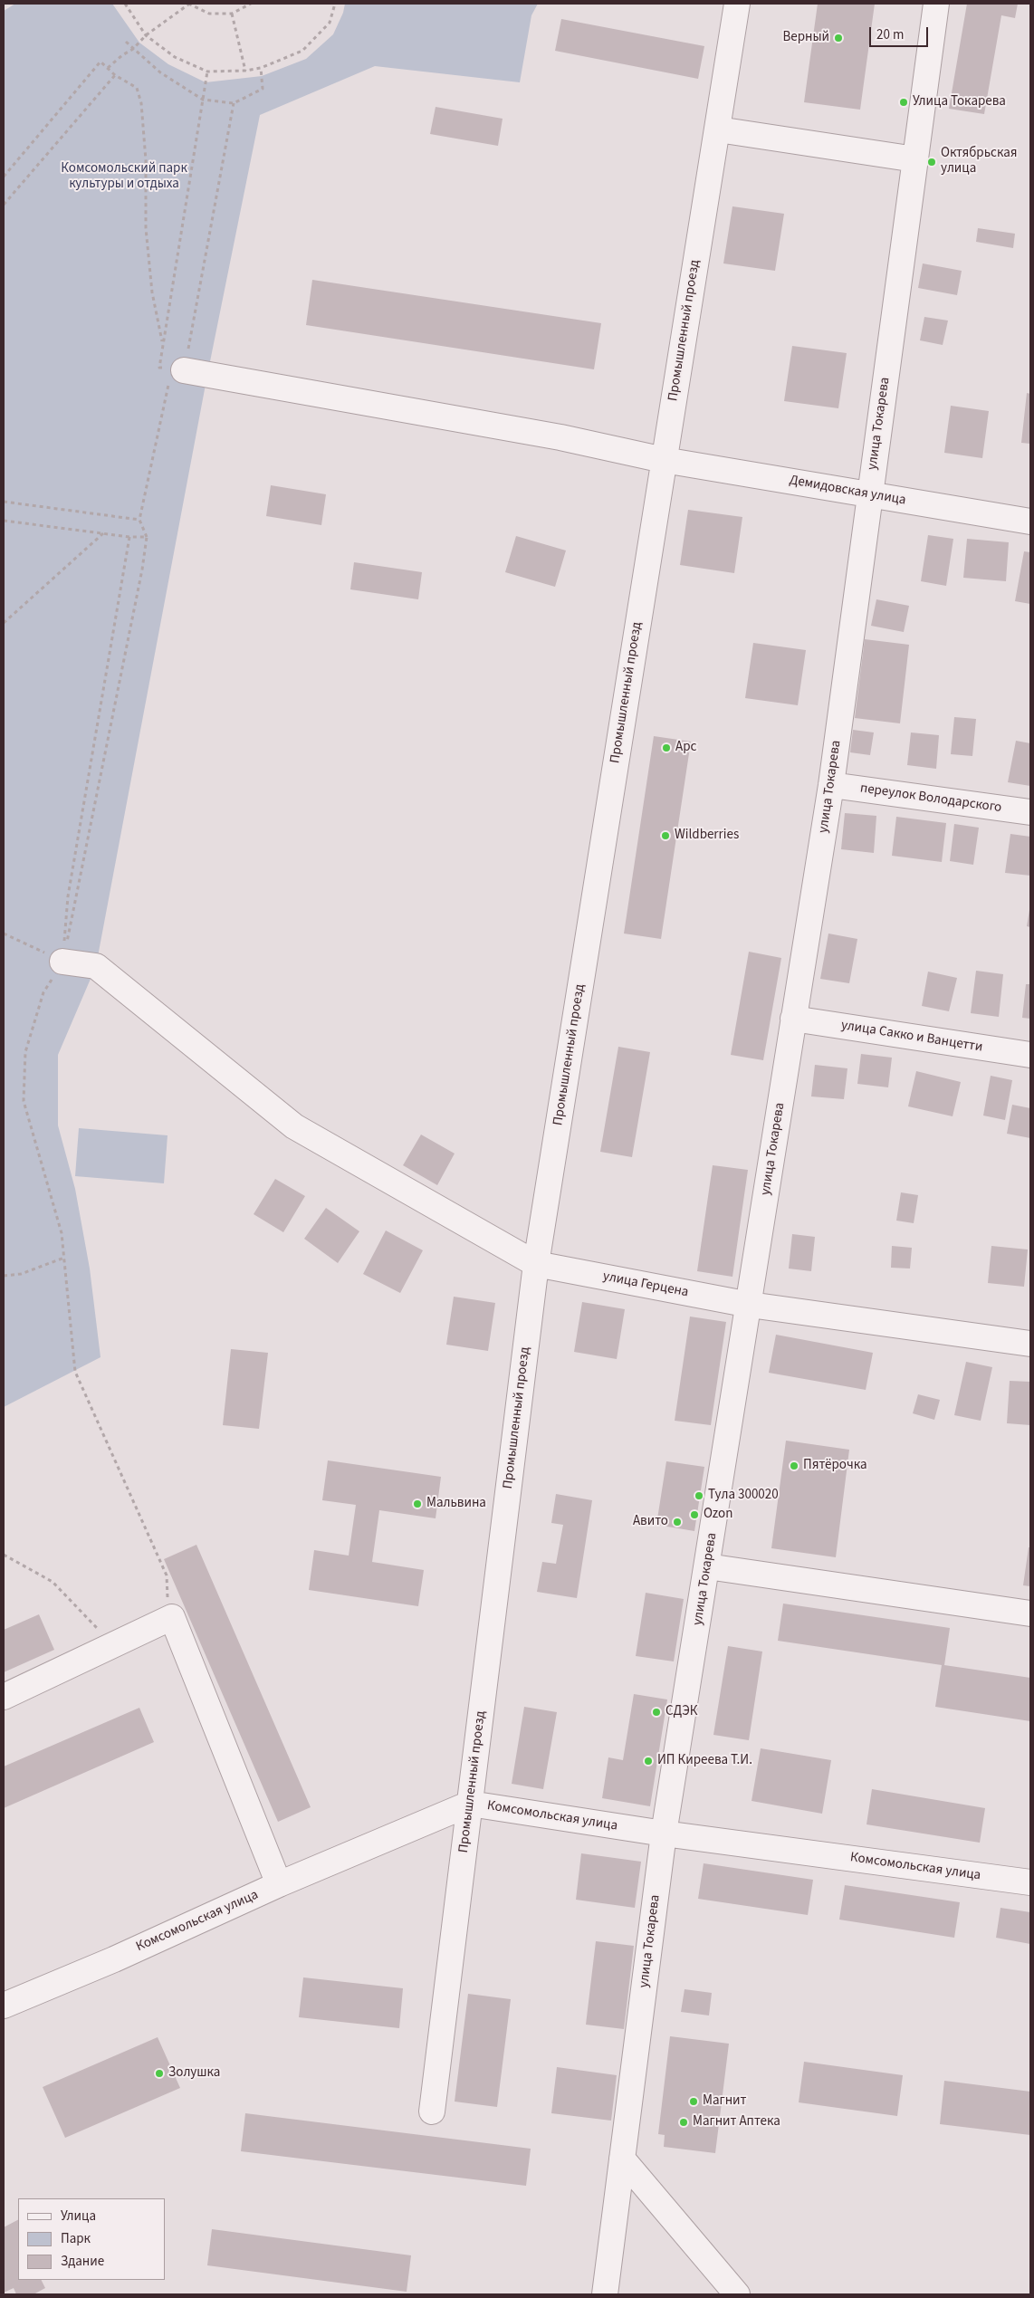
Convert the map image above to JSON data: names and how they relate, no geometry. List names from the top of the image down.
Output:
{
  "streets": {
    "street": [
      "Промышленный проезд",
      "улица Токарева",
      "Демидовская улица",
      "переулок Володарского",
      "улица Сакко и Ванцетти",
      "улица Герцена",
      "Комсомольская улица"
    ]
  },
  "crossings": [
    ["Промышленный проезд", "Демидовская улица"],
    ["Промышленный проезд", "улица Герцена"],
    ["Промышленный проезд", "Комсомольская улица"],
    ["улица Токарева", "Демидовская улица"],
    ["улица Токарева", "переулок Володарского"],
    ["улица Токарева", "улица Сакко и Ванцетти"],
    ["улица Токарева", "улица Герцена"],
    ["улица Токарева", "Комсомольская улица"]
  ],
  "parks": ["Комсомольский парк культуры и отдыха"],
  "places": [
    "Верный",
    "Улица Токарева",
    "Октябрьская улица",
    "Арс",
    "Wildberries",
    "Пятёрочка",
    "Тула 300020",
    "Мальвина",
    "Ozon",
    "Авито",
    "СДЭК",
    "ИП Киреева Т.И.",
    "Золушка",
    "Магнит",
    "Магнит Аптека"
  ],
  "legend": ["Улица", "Парк", "Здание"],
  "scale_bar": "20 m"
}
